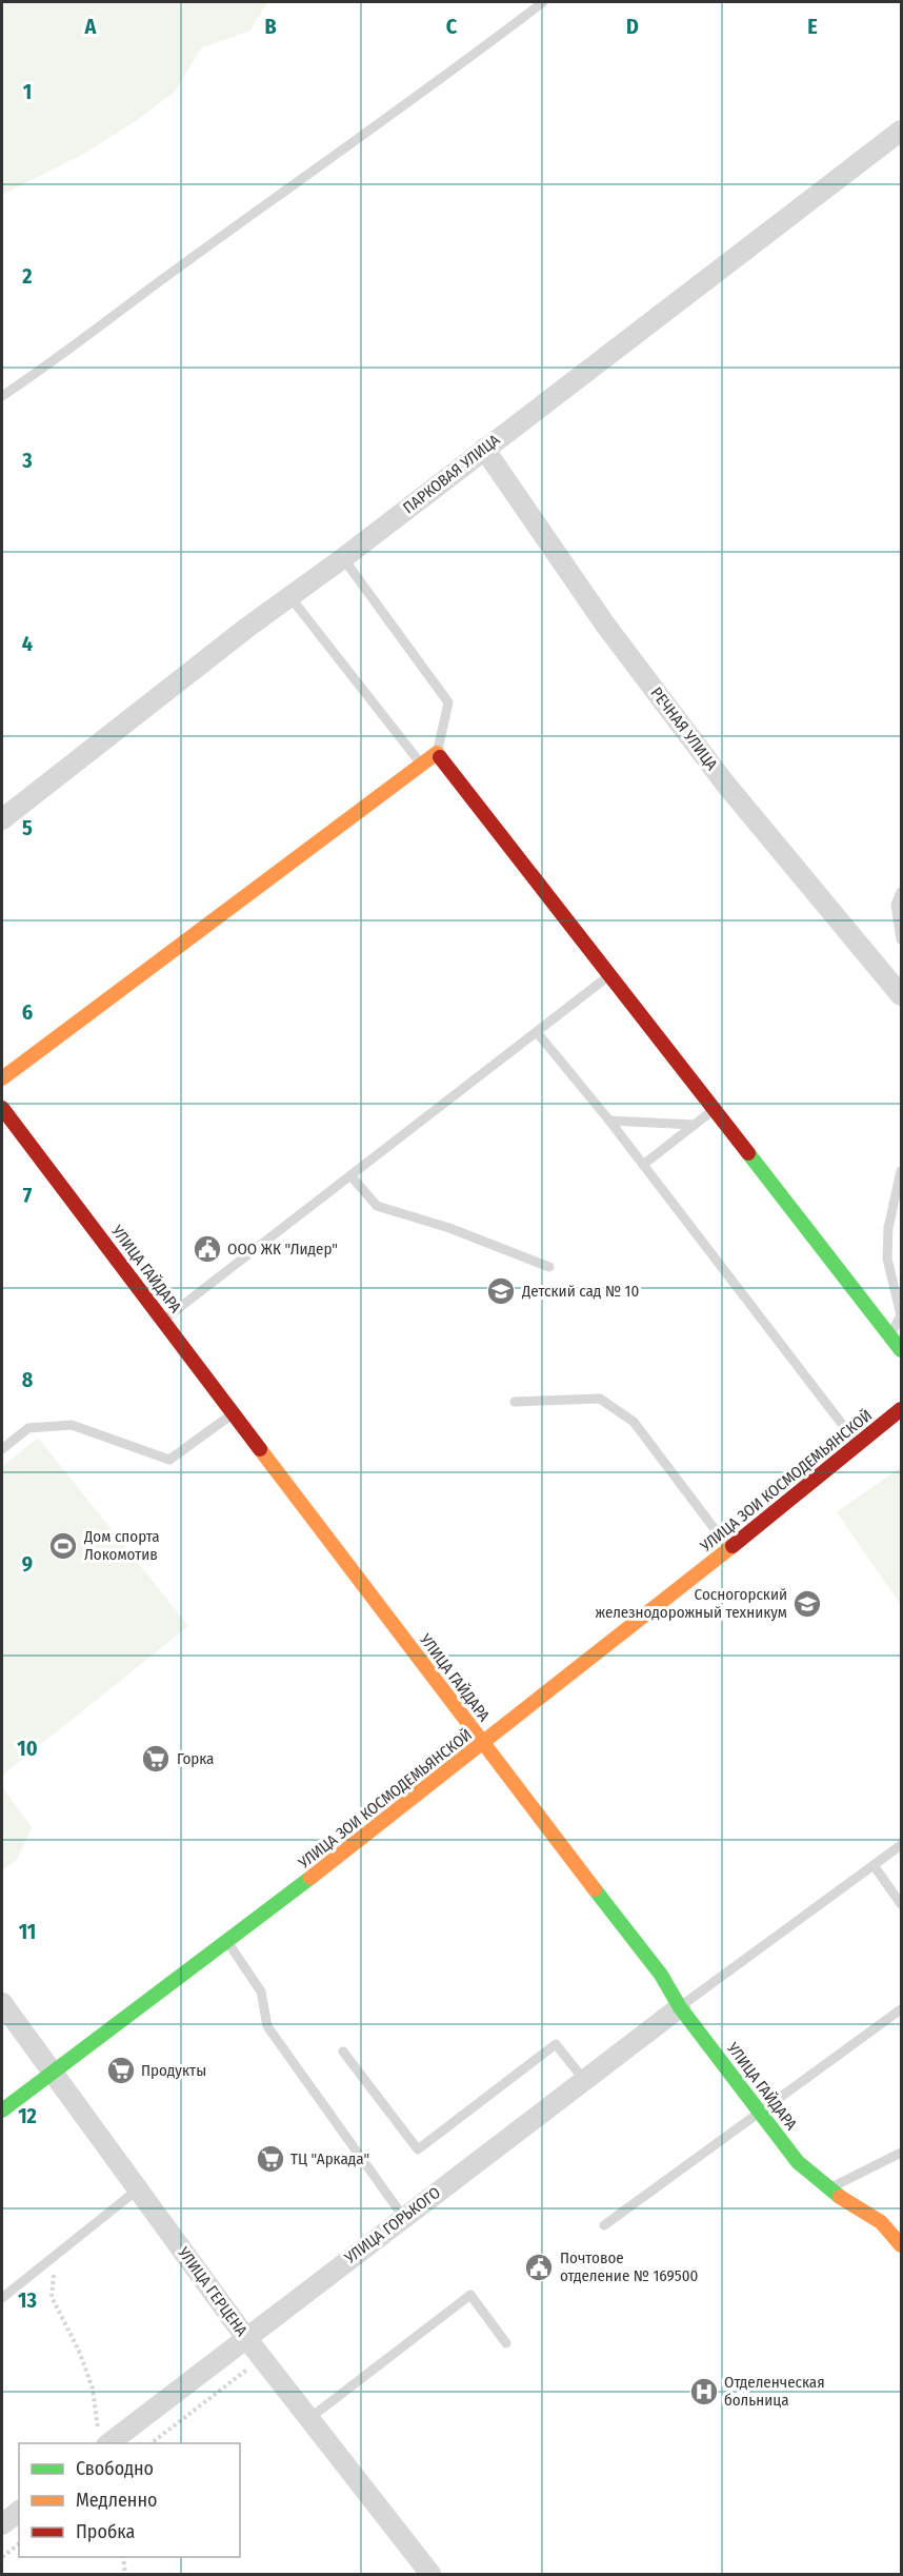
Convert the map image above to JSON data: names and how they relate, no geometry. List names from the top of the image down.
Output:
{
  "streets": {
    "street": [
      "ПАРКОВАЯ УЛИЦА",
      "РЕЧНАЯ УЛИЦА",
      "УЛИЦА ГАЙДАРА",
      "УЛИЦА ЗОИ КОСМОДЕМЬЯНСКОЙ",
      "УЛИЦА ГОРЬКОГО",
      "УЛИЦА ГЕРЦЕНА"
    ]
  },
  "crossings": [
    ["ПАРКОВАЯ УЛИЦА", "РЕЧНАЯ УЛИЦА"],
    ["УЛИЦА ГАЙДАРА", "УЛИЦА ЗОИ КОСМОДЕМЬЯНСКОЙ"],
    ["УЛИЦА ГАЙДАРА", "УЛИЦА ГОРЬКОГО"],
    ["УЛИЦА ЗОИ КОСМОДЕМЬЯНСКОЙ", "УЛИЦА ГЕРЦЕНА"],
    ["УЛИЦА ГОРЬКОГО", "УЛИЦА ГЕРЦЕНА"]
  ],
  "places": {
    "public building": ["ООО ЖК \"Лидер\"", "Почтовое отделение № 169500"],
    "school or university": ["Детский сад № 10", "Сосногорский железнодорожный техникум"],
    "sports": ["Дом спорта Локомотив"],
    "supermarket": ["Горка", "Продукты", "ТЦ \"Аркада\""],
    "hospital": ["Отделенческая больница"]
  },
  "legend": ["Свободно", "Медленно", "Пробка"],
  "grid": {
    "columns": [
      "A",
      "B",
      "C",
      "D",
      "E"
    ],
    "rows": [
      "1",
      "2",
      "3",
      "4",
      "5",
      "6",
      "7",
      "8",
      "9",
      "10",
      "11",
      "12",
      "13"
    ]
  }
}
